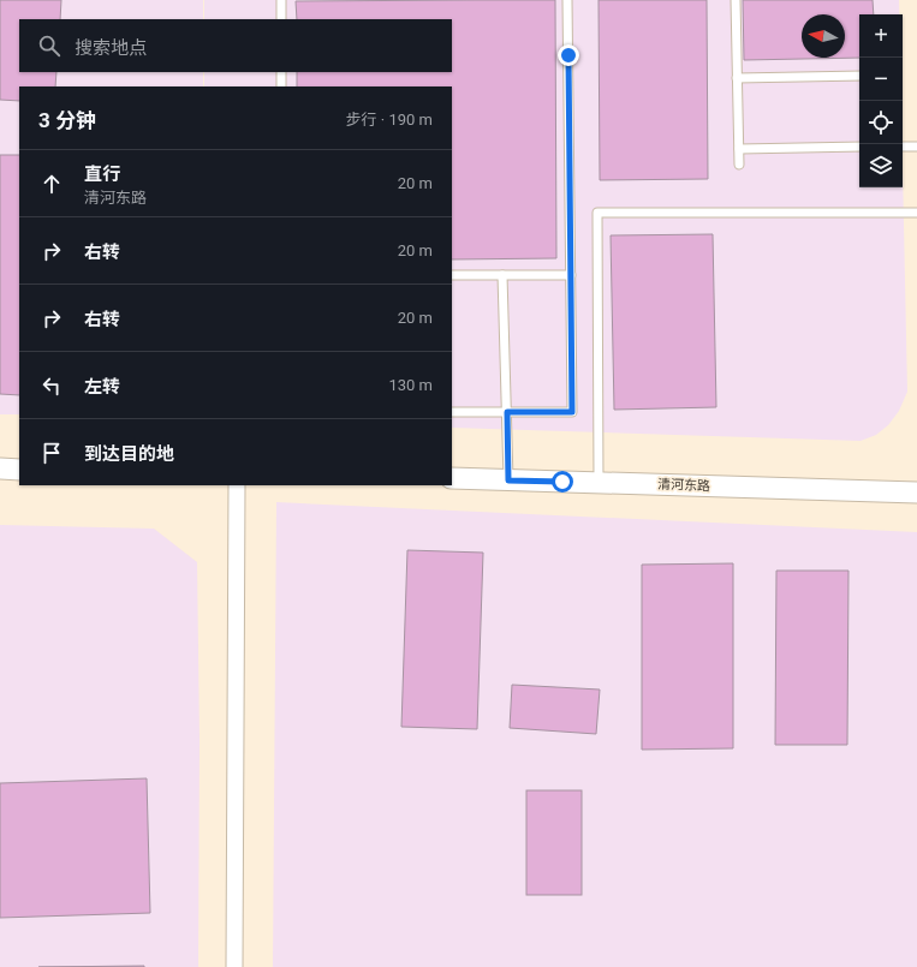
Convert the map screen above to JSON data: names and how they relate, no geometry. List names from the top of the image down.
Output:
{
  "streets": {
    "street": ["清河东路"]
  },
  "north": "left",
  "page": {
    "map_buttons": ["+", "−"],
    "search": "搜索地点",
    "heading": ["3 分钟", "步行 · 190 m"],
    "list": [
      ["直行", "清河东路", "20 m"],
      ["右转", "20 m"],
      ["右转", "20 m"],
      ["左转", "130 m"],
      "到达目的地"
    ]
  }
}
